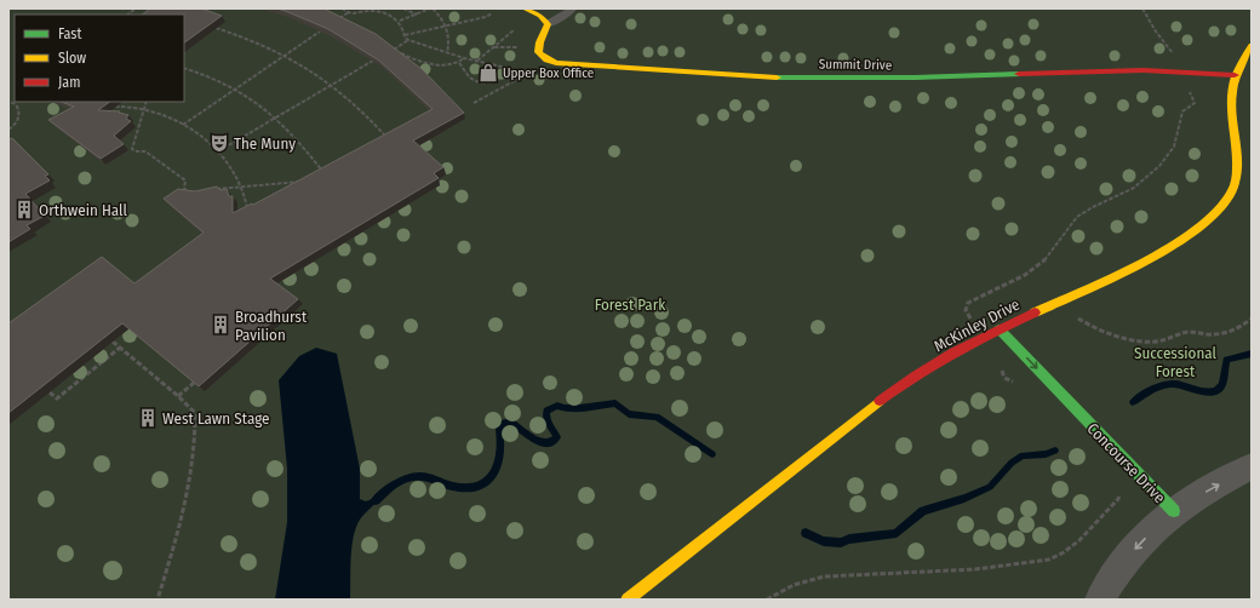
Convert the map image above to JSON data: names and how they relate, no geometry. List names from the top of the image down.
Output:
{
  "streets": {
    "street": ["Summit Drive", "McKinley Drive", "Concourse Drive"]
  },
  "crossings": [
    ["Summit Drive", "McKinley Drive"],
    ["McKinley Drive", "Concourse Drive"]
  ],
  "parks": ["Forest Park", "Successional Forest"],
  "places": {
    "shop": ["Upper Box Office"],
    "theatre": ["The Muny"],
    "building": ["Orthwein Hall", "Broadhurst Pavilion", "West Lawn Stage"]
  },
  "legend": ["Fast", "Slow", "Jam"]
}
